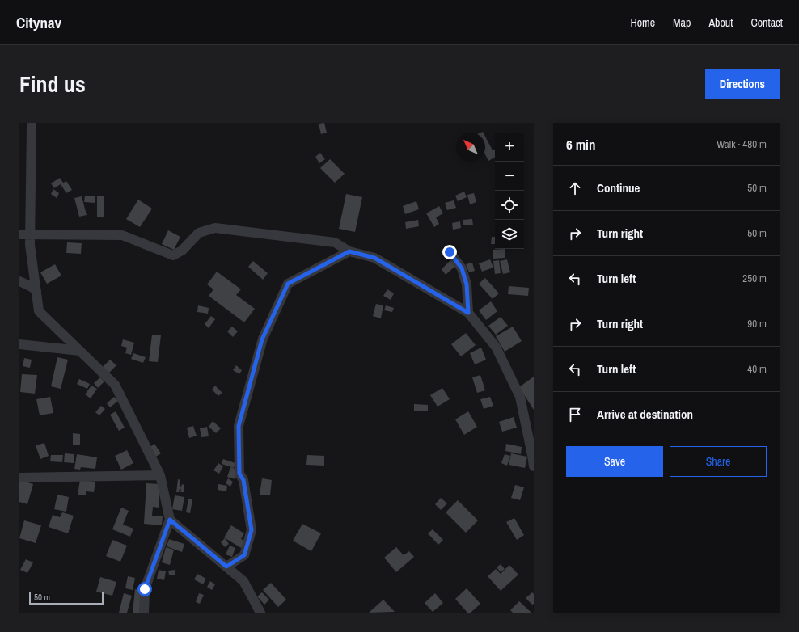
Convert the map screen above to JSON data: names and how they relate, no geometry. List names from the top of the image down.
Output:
{
  "scale_bar": "50 m",
  "north": "top left",
  "page": {
    "header": "Citynav",
    "nav": [
      "Home",
      "Map",
      "About",
      "Contact"
    ],
    "title": "Find us",
    "buttons": [
      "Directions",
      ["Save", "Share"]
    ],
    "heading": ["6 min", "Walk · 480 m"],
    "map_buttons": ["+", "−"],
    "list": [
      ["Continue", "50 m"],
      ["Turn right", "50 m"],
      ["Turn left", "250 m"],
      ["Turn right", "90 m"],
      ["Turn left", "40 m"],
      "Arrive at destination"
    ],
    "scale": "50 m"
  }
}
